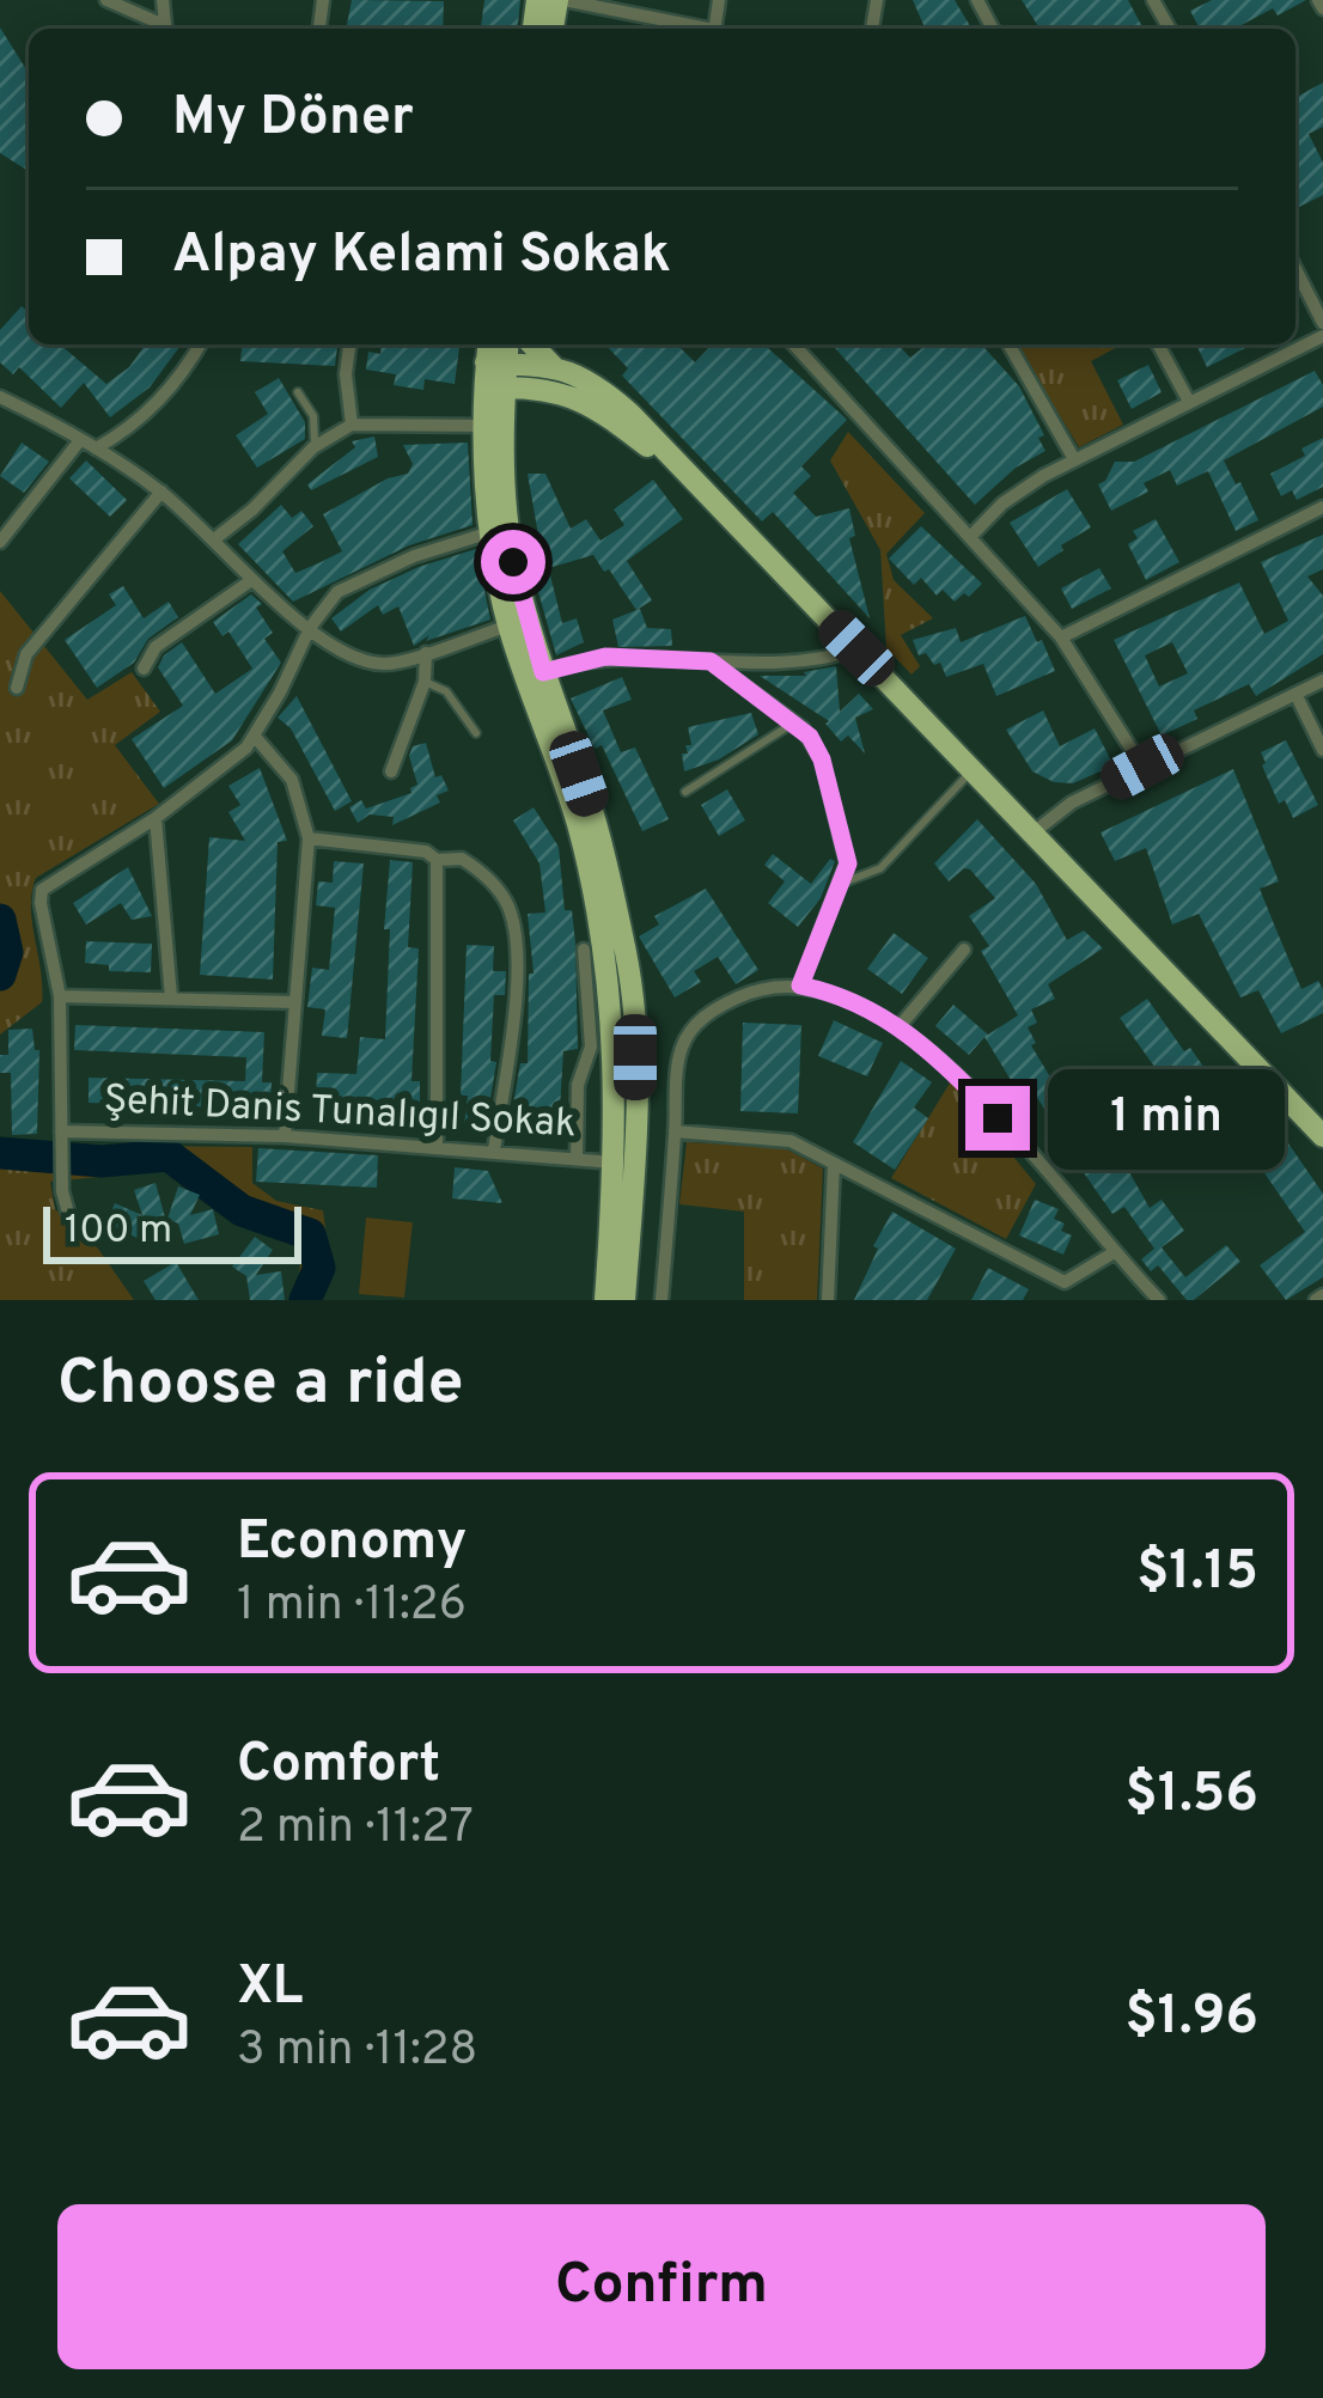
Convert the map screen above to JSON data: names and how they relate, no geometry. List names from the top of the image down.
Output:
{
  "streets": {
    "street": ["Şehit Danis Tunalıgıl Sokak"]
  },
  "scale_bar": "100 m",
  "page": {
    "banner": ["My Döner", "Alpay Kelami Sokak"],
    "bubble": "1 min",
    "scale": "100 m",
    "heading": "Choose a ride",
    "list": [
      {
        "name": "Economy",
        "note": "1 min · 11:26",
        "value": "$1.15"
      },
      {
        "name": "Comfort",
        "note": "2 min · 11:27",
        "value": "$1.56"
      },
      {
        "name": "XL",
        "note": "3 min · 11:28",
        "value": "$1.96"
      }
    ],
    "buttons": "Confirm"
  }
}
